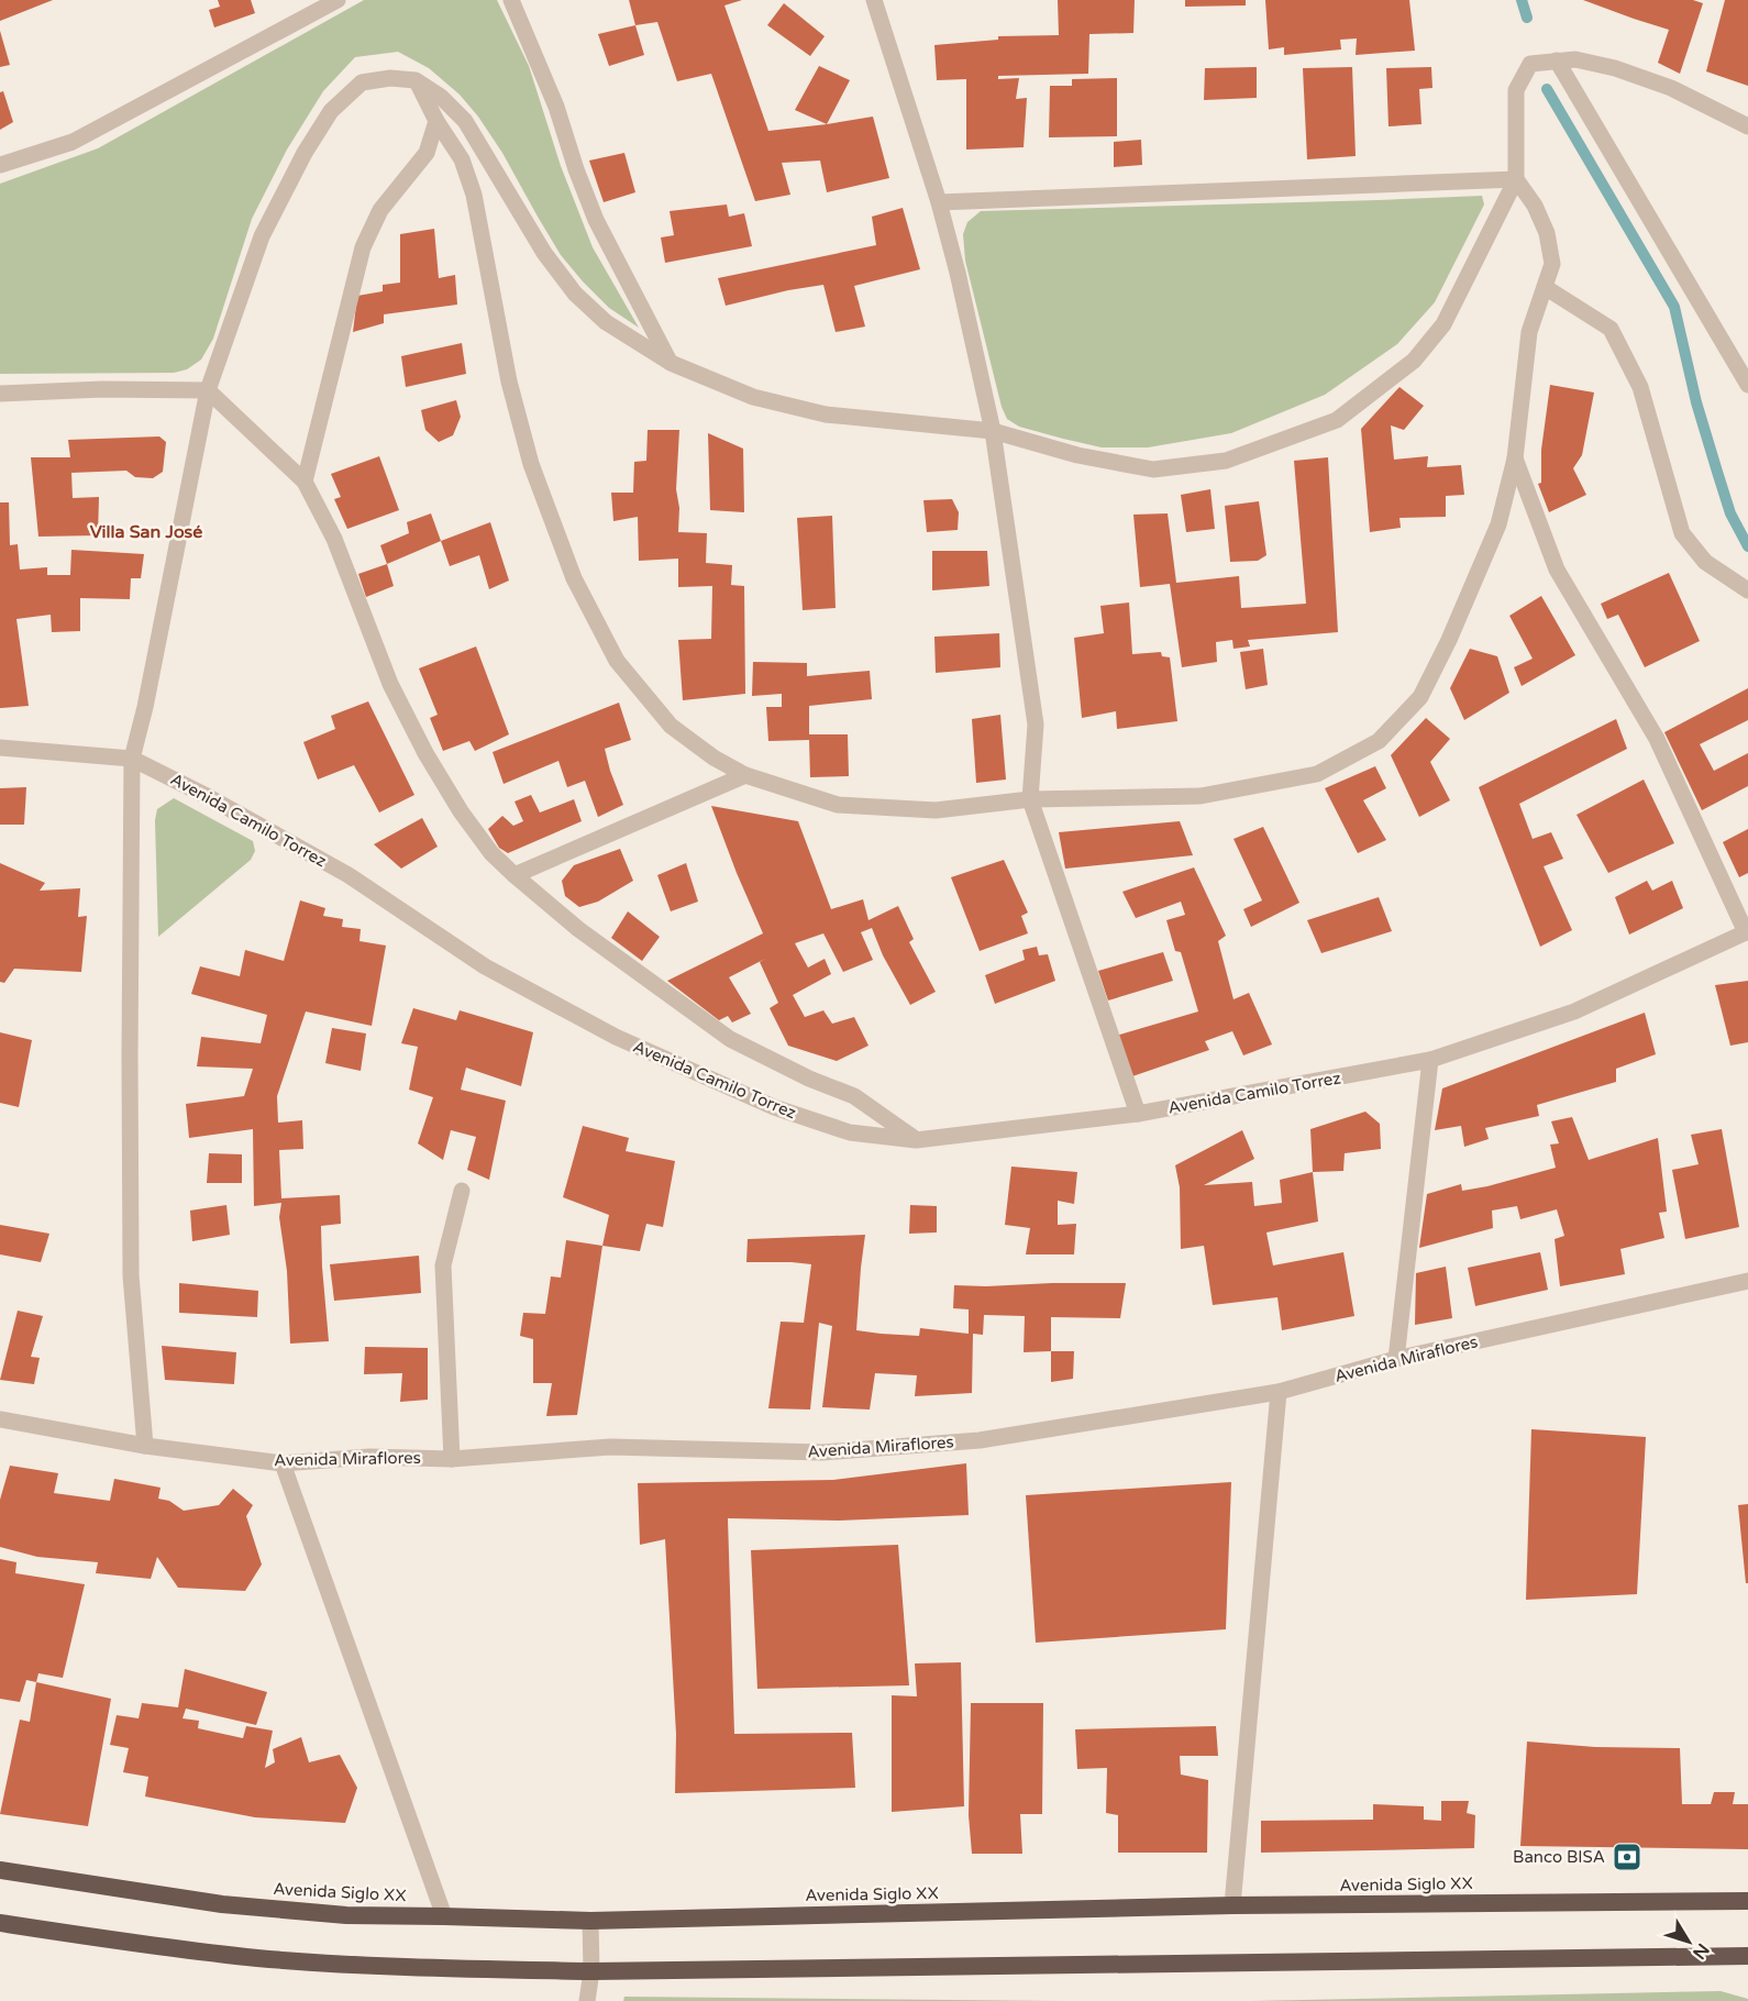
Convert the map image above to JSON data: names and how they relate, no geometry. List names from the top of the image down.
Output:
{
  "streets": {
    "highway": ["Avenida Siglo XX"],
    "street": ["Avenida Camilo Torrez", "Avenida Miraflores"]
  },
  "districts": ["Villa San José"],
  "places": {
    "bank": ["Banco BISA"]
  },
  "north": "bottom right"
}
